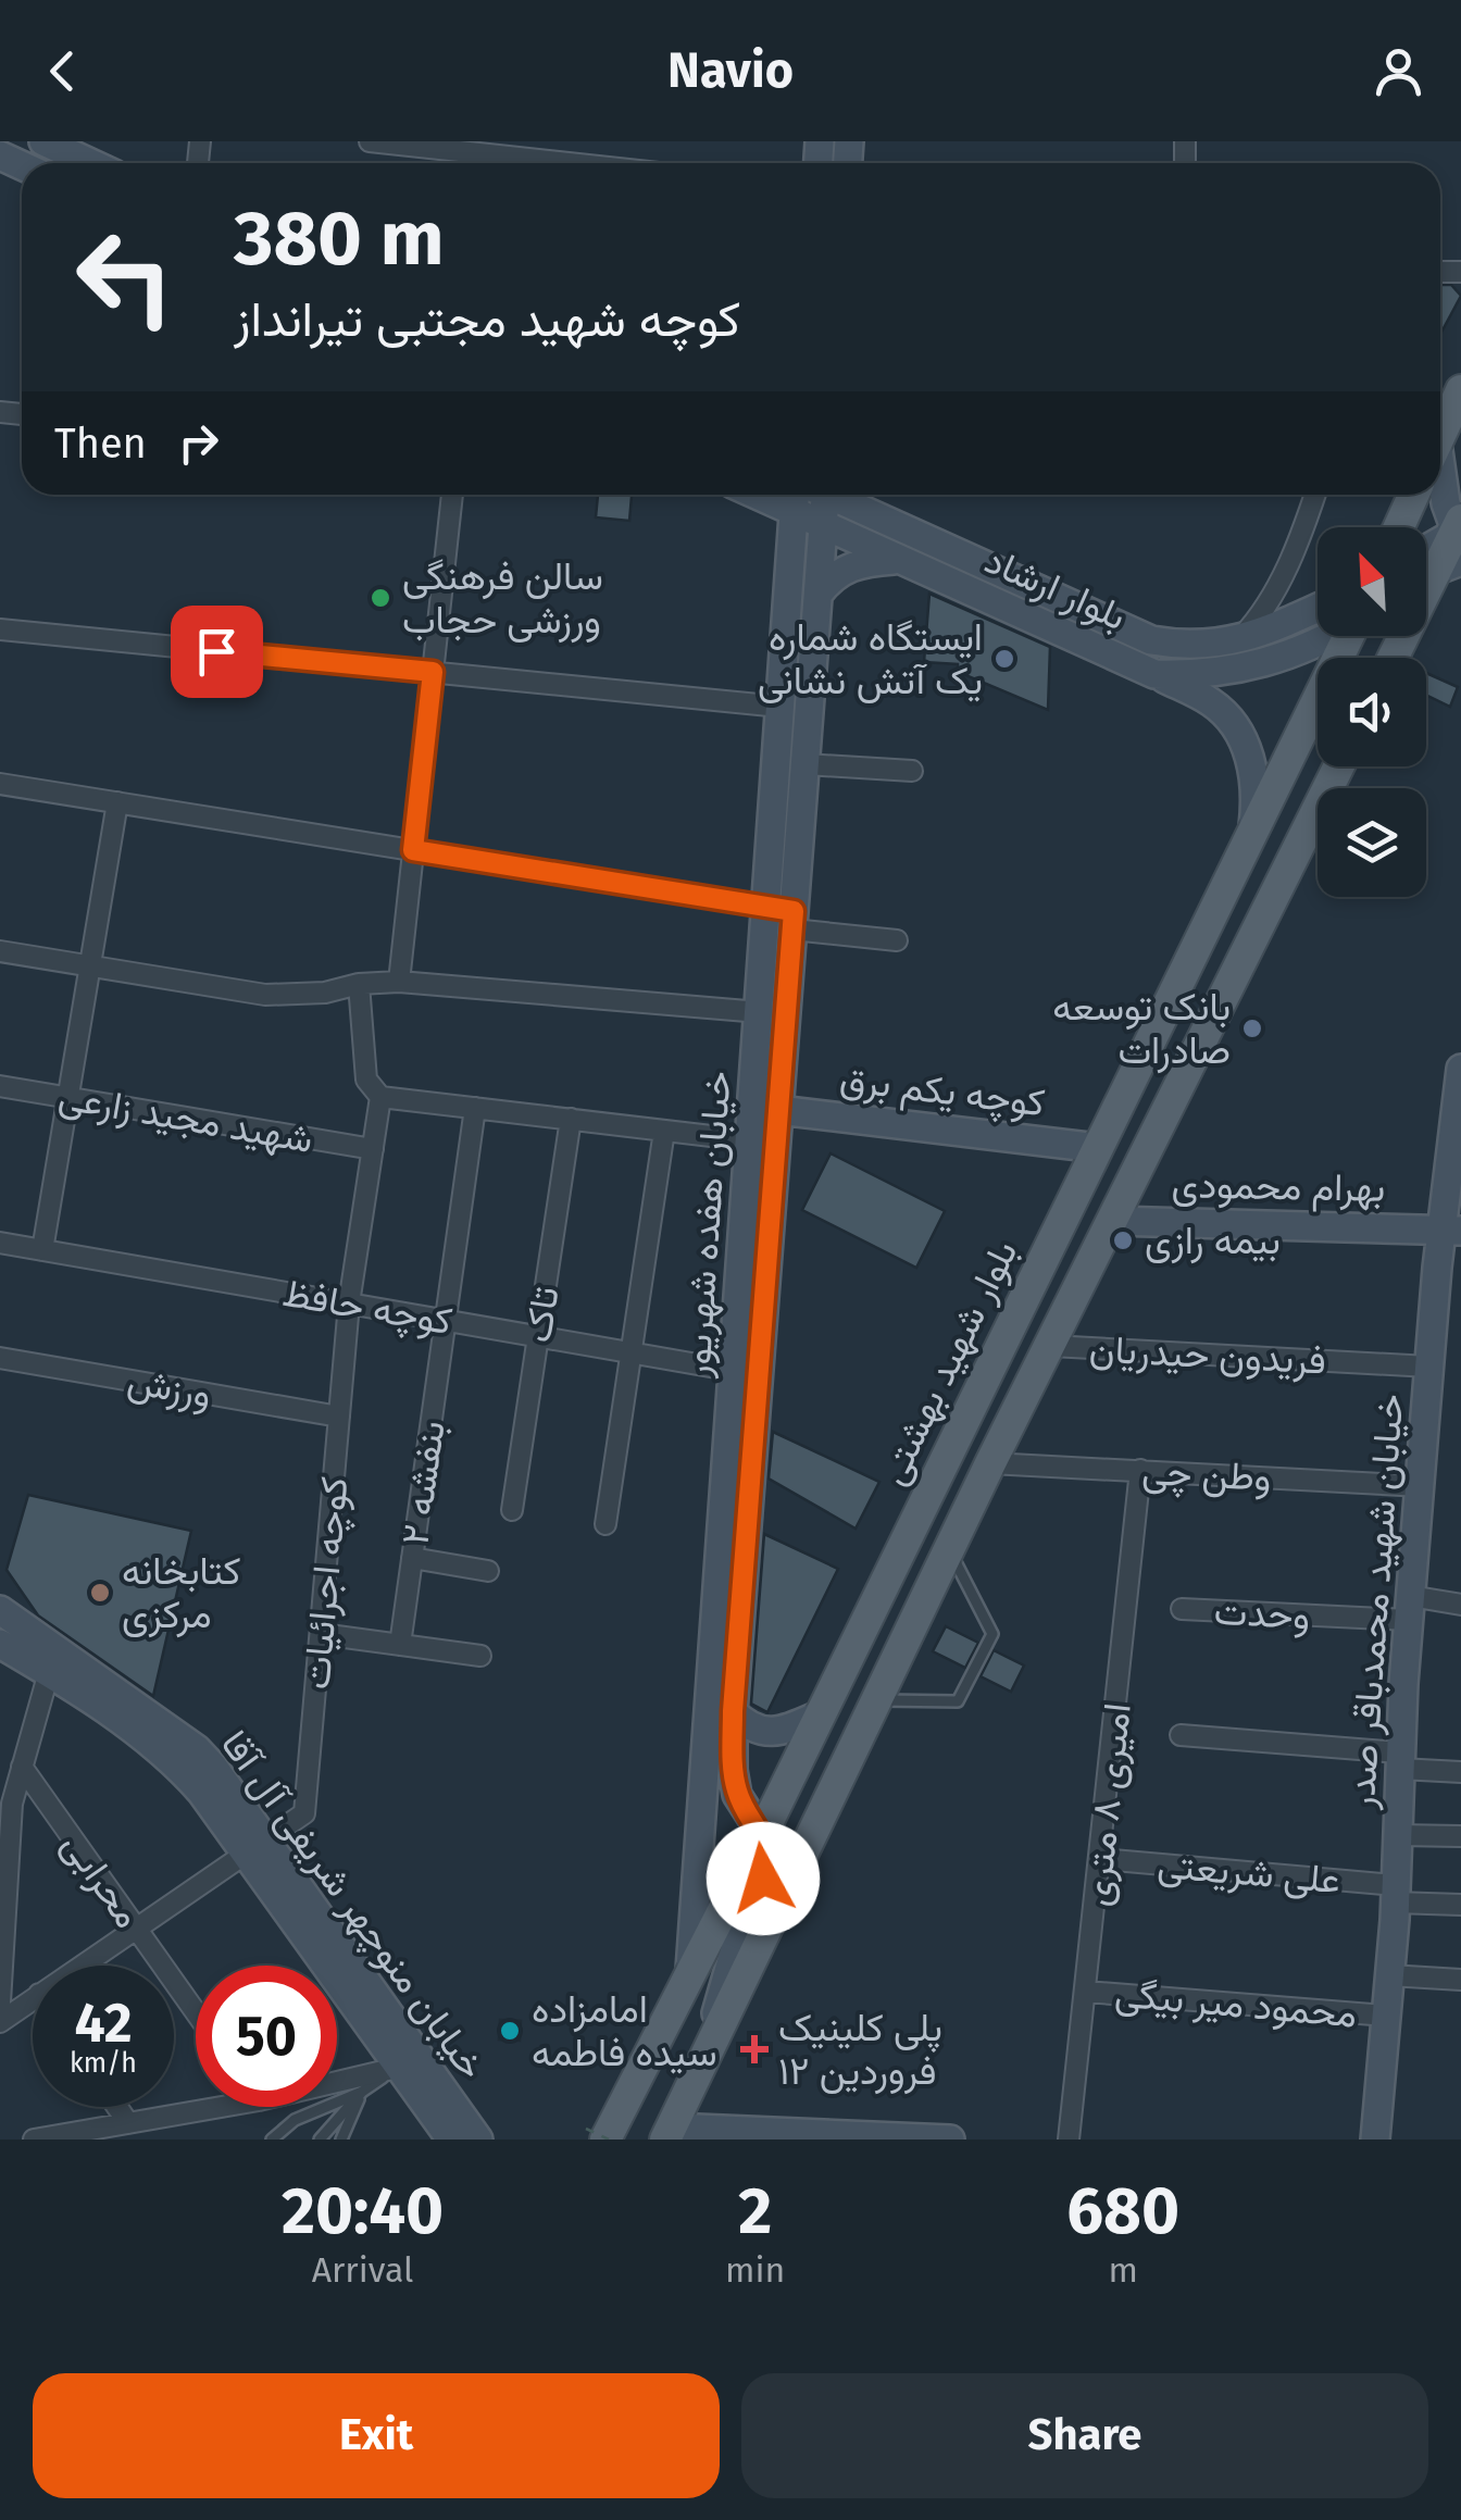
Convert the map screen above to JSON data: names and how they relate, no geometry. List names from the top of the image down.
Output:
{
  "streets": {
    "main road": [
      "بلوار ارشاد",
      "کوچه یکم برق",
      "بهرام محمودی",
      "خیابان هفده شهریور",
      "بلوار شهید بهشتی",
      "خیابان شهید محمدباقر صدر",
      "خیابان منوچهر شریفی آل آقا"
    ],
    "street": [
      "شهید مجید زارعی",
      "کوچه حافظ",
      "تاک",
      "فریدون حیدریان",
      "ورزش",
      "وطن چی",
      "بنفشه ۲",
      "کوچه اجرائیات",
      "وحدت",
      "امیری ۸ متری",
      "علی شریعتی",
      "محرابی",
      "محمود میر بیگی"
    ]
  },
  "crossings": [
    ["بلوار ارشاد", "خیابان هفده شهریور"],
    ["کوچه یکم برق", "خیابان هفده شهریور"],
    ["کوچه یکم برق", "بلوار شهید بهشتی"],
    ["شهید مجید زارعی", "کوچه اجرائیات"],
    ["بهرام محمودی", "خیابان شهید محمدباقر صدر"],
    ["خیابان هفده شهریور", "کوچه حافظ"],
    ["خیابان هفده شهریور", "بلوار شهید بهشتی"],
    ["کوچه حافظ", "تاک"],
    ["کوچه حافظ", "بنفشه ۲"],
    ["کوچه حافظ", "کوچه اجرائیات"],
    ["فریدون حیدریان", "خیابان شهید محمدباقر صدر"],
    ["ورزش", "کوچه اجرائیات"],
    ["وطن چی", "خیابان شهید محمدباقر صدر"],
    ["وطن چی", "امیری ۸ متری"],
    ["کوچه اجرائیات", "خیابان منوچهر شریفی آل آقا"],
    ["خیابان شهید محمدباقر صدر", "وحدت"],
    ["خیابان شهید محمدباقر صدر", "علی شریعتی"],
    ["خیابان شهید محمدباقر صدر", "محمود میر بیگی"],
    ["امیری ۸ متری", "علی شریعتی"],
    ["امیری ۸ متری", "محمود میر بیگی"]
  ],
  "places": {
    "other": [
      "سالن فرهنگی ورزشی حجاب",
      "ایستگاه شماره یک آتش نشانی",
      "بانک توسعه صادرات",
      "بیمه رازی",
      "کتابخانه مرکزی",
      "امامزاده سیده فاطمه"
    ],
    "health": ["پلی کلینیک ۱۲ فروردین"]
  },
  "north": "top left",
  "page": {
    "header": "Navio",
    "turn": ["380 m", "کوچه شهید مجتبی تیرانداز"],
    "then": "Then",
    "speed": "42 km/h",
    "limit": "50",
    "eta": [
      "20:40",
      "Arrival",
      "2",
      "min",
      "680",
      "m"
    ],
    "buttons": ["Exit", "Share"]
  }
}
